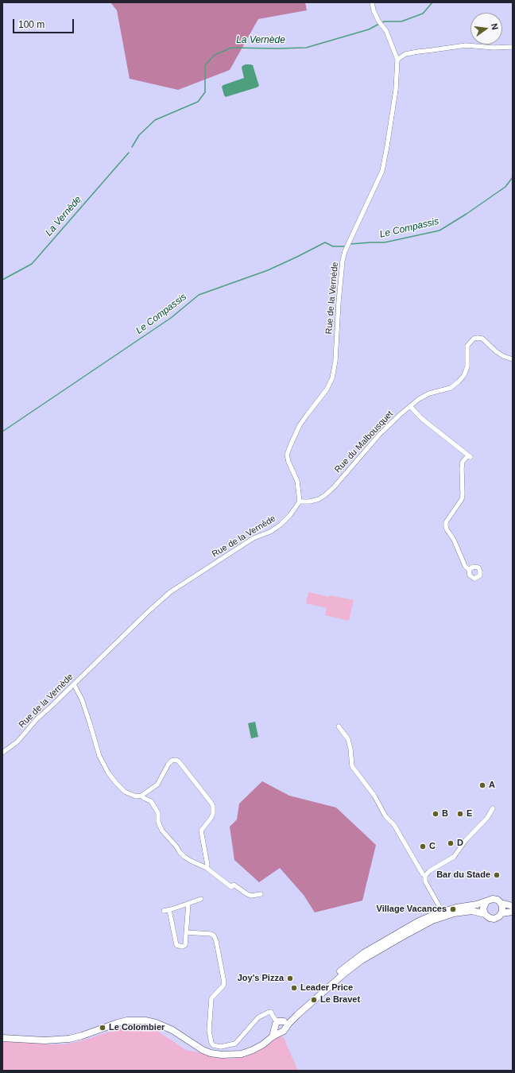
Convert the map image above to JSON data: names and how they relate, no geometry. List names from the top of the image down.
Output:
{
  "streets": {
    "street": ["Rue de la Vernède", "Rue du Malbousquet"]
  },
  "crossings": [
    ["Rue de la Vernède", "Rue du Malbousquet"]
  ],
  "water": ["La Vernède", "Le Compassis"],
  "places": [
    "A",
    "B",
    "E",
    "D",
    "C",
    "Bar du Stade",
    "Village Vacances",
    "Joy's Pizza",
    "Leader Price",
    "Le Bravet",
    "Le Colombier"
  ],
  "scale_bar": "100 m",
  "north": "right"
}
